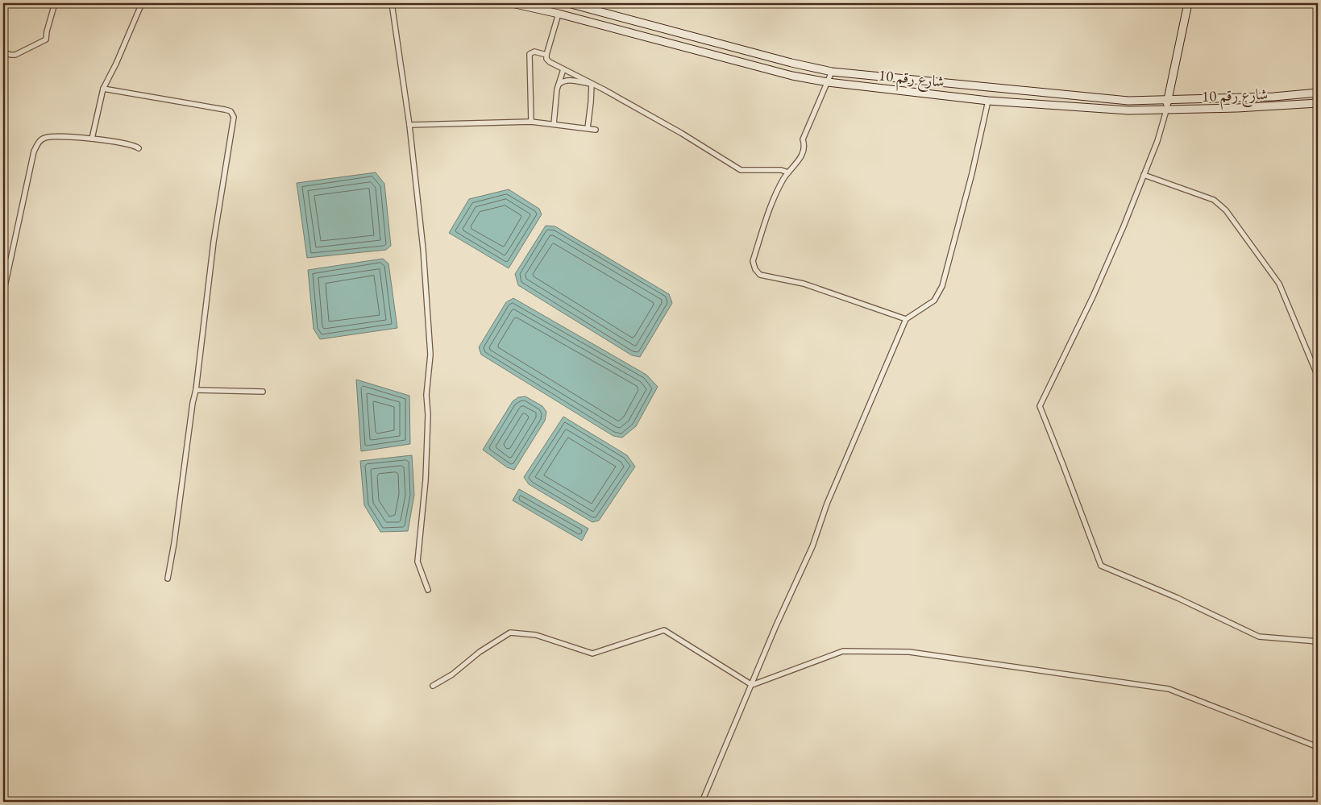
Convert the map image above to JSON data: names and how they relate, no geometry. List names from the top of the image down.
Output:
{
  "streets": {
    "main road": ["شارع رقم 10"]
  }
}
